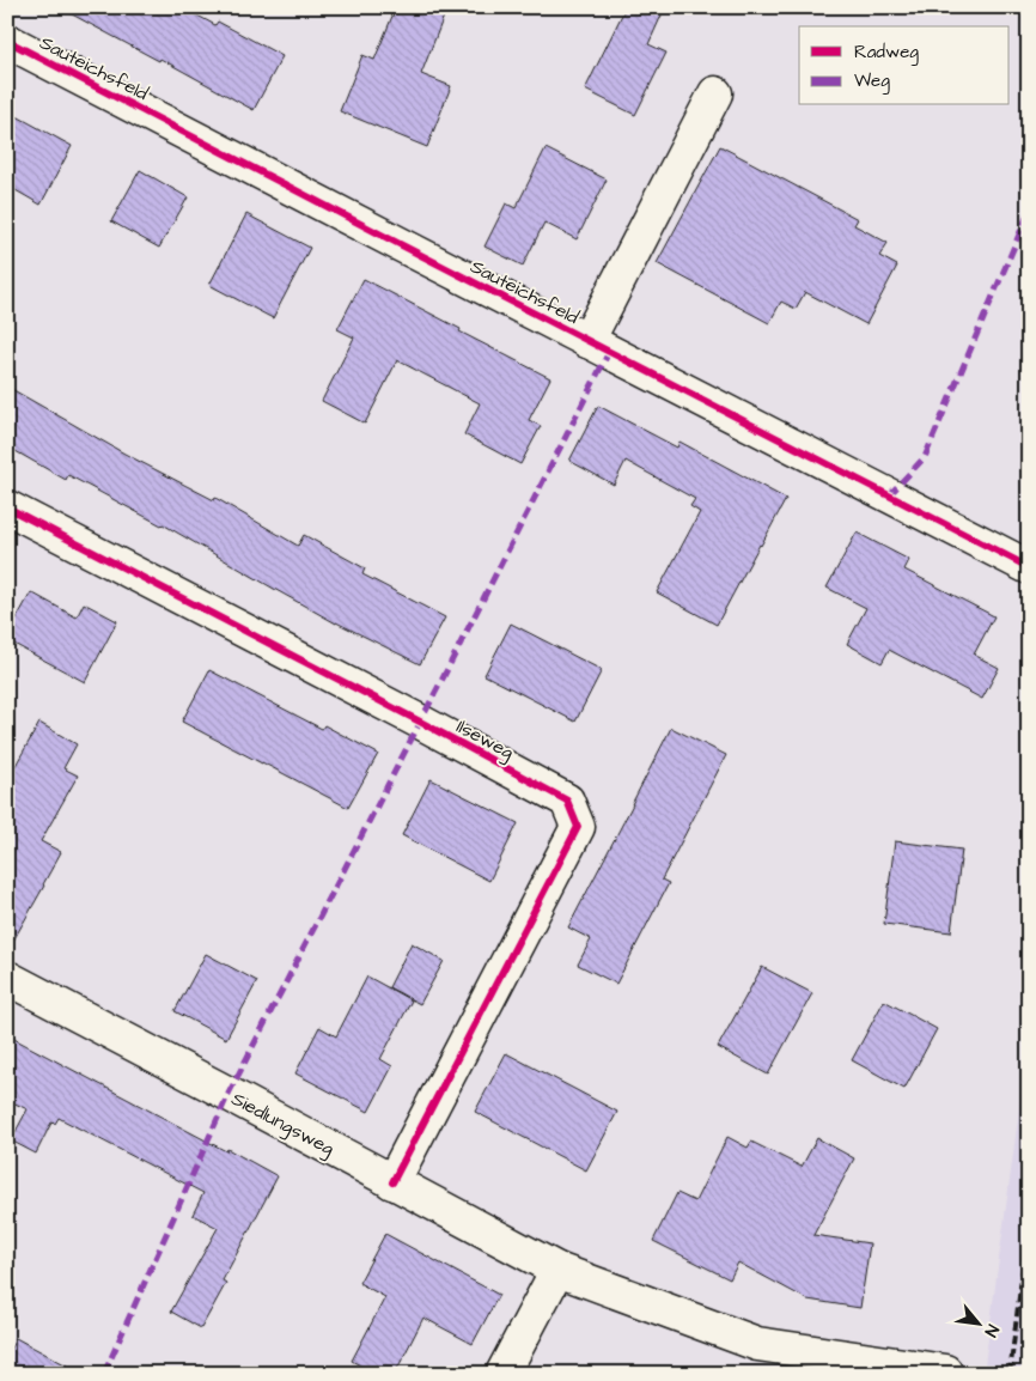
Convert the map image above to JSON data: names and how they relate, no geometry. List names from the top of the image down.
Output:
{
  "streets": {
    "street": ["Sauteichsfeld", "Ilseweg", "Siedlungsweg"]
  },
  "crossings": [
    ["Ilseweg", "Siedlungsweg"]
  ],
  "legend": ["Radweg", "Weg"],
  "north": "bottom right"
}
